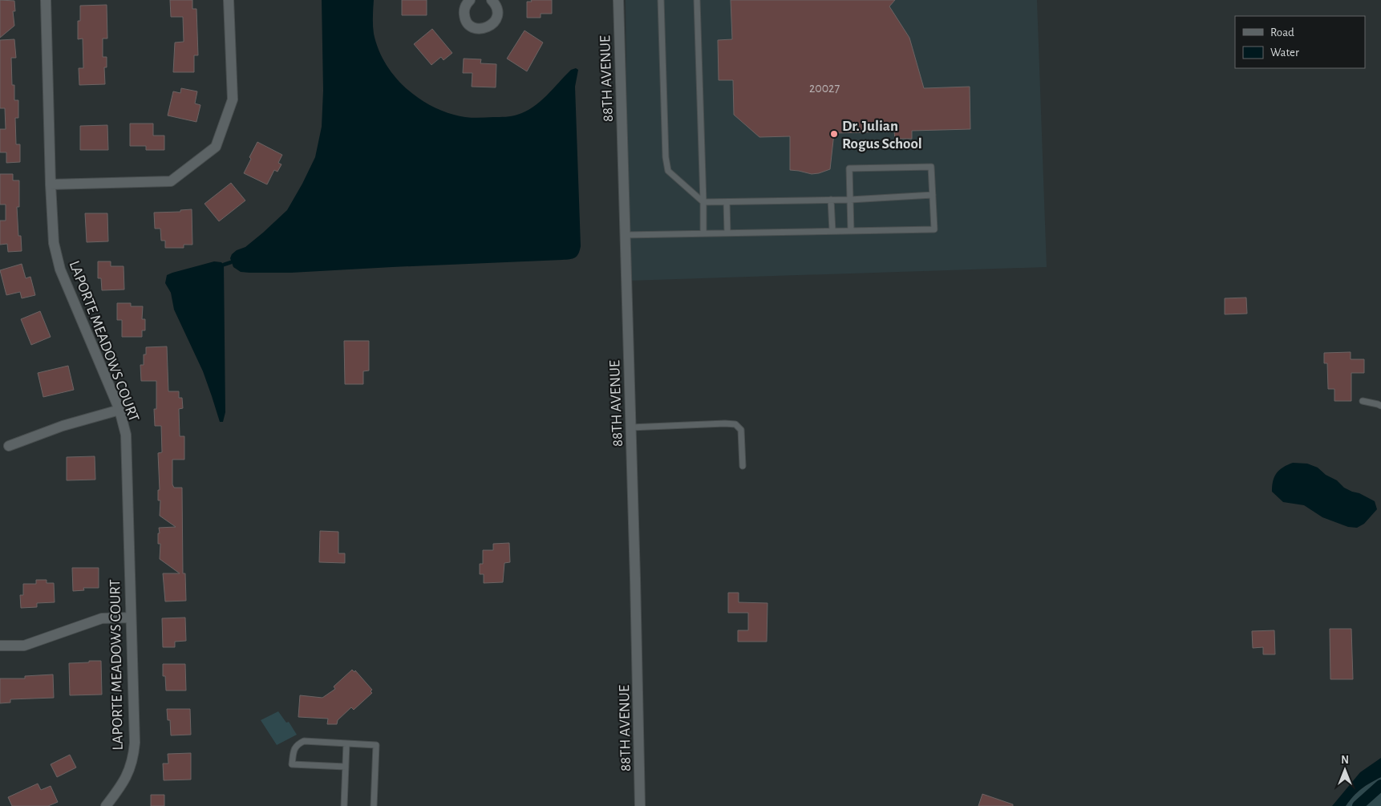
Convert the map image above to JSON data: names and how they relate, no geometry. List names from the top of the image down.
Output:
{
  "streets": {
    "street": ["88TH AVENUE", "LAPORTE MEADOWS COURT"]
  },
  "places": ["Dr. Julian Rogus School"],
  "house_numbers": ["20027"],
  "legend": ["Road", "Water"],
  "north": "top"
}
